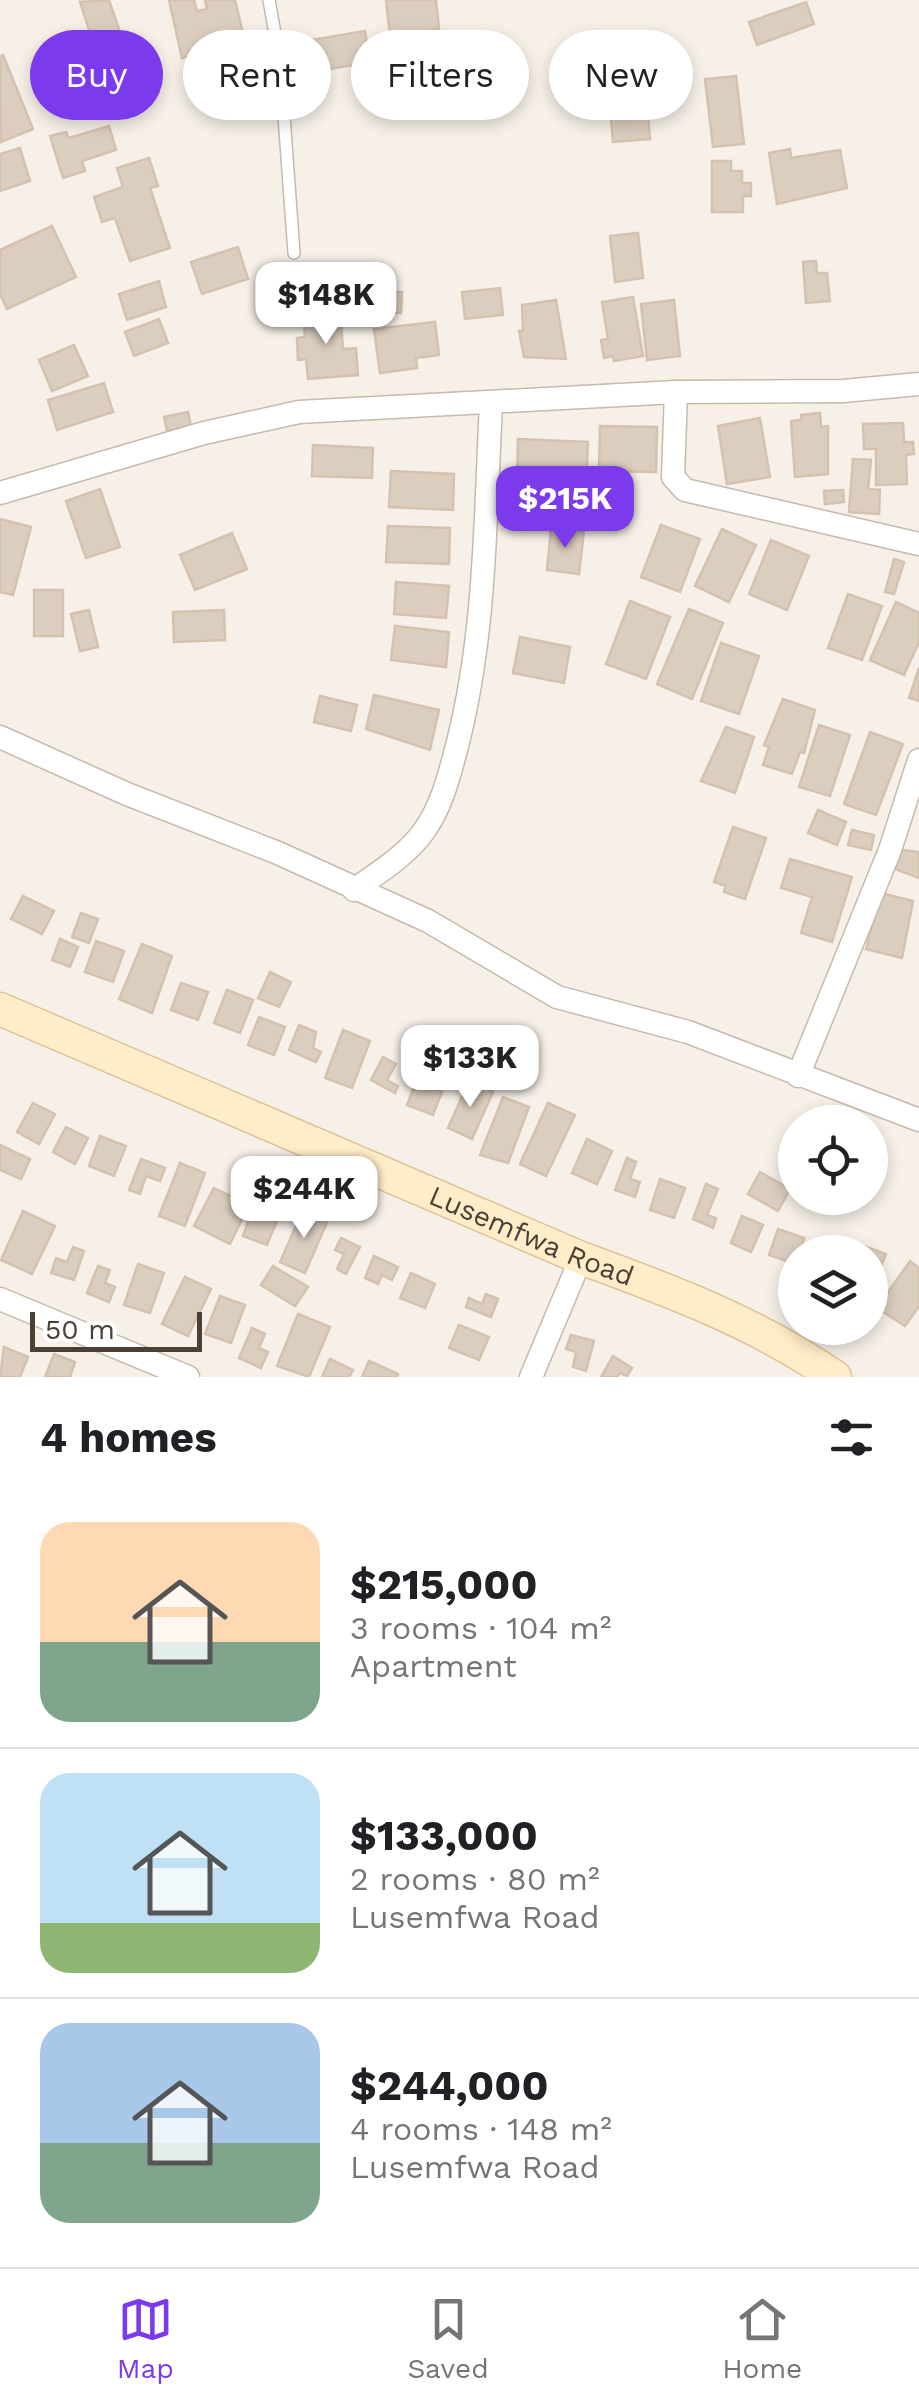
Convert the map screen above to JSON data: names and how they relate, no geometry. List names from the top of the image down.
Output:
{
  "streets": {
    "street": ["Lusemfwa Road"]
  },
  "scale_bar": "50 m",
  "page": {
    "chip": [
      "Buy",
      "Rent",
      "Filters",
      "New"
    ],
    "price": [
      "$148K",
      "$215K",
      "$133K",
      "$244K"
    ],
    "scale": "50 m",
    "heading": "4 homes",
    "list": [
      {
        "name": "$215,000",
        "note": "3 rooms · 104 m² · Apartment"
      },
      {
        "name": "$133,000",
        "note": "2 rooms · 80 m² · Lusemfwa Road"
      },
      {
        "name": "$244,000",
        "note": "4 rooms · 148 m² · Lusemfwa Road"
      }
    ],
    "tabs": ["Map", "Saved", "Home"]
  }
}
